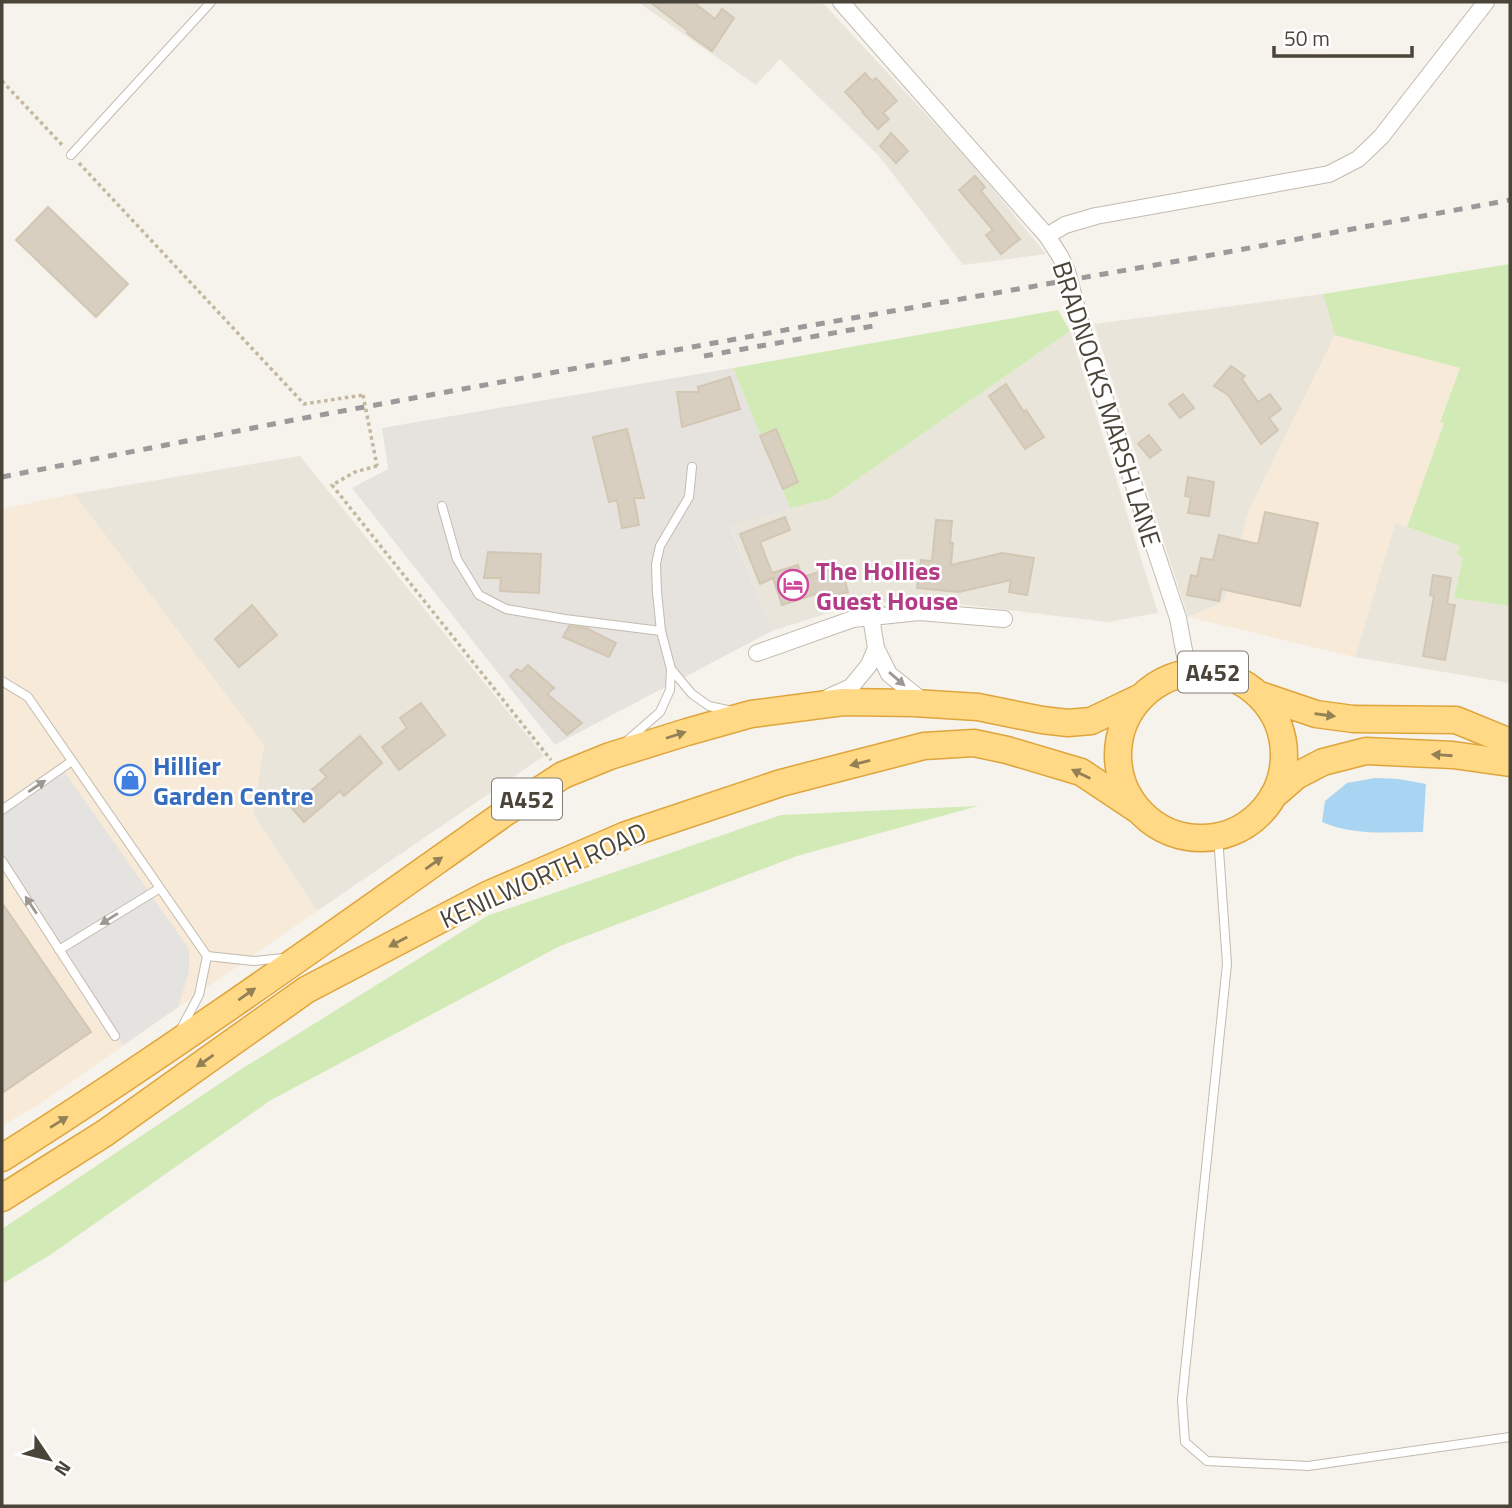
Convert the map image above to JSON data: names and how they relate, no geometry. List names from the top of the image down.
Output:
{
  "streets": {
    "highway": ["A452", "KENILWORTH ROAD"],
    "street": ["BRADNOCKS MARSH LANE"]
  },
  "crossings": [
    ["BRADNOCKS MARSH LANE", "A452"],
    ["BRADNOCKS MARSH LANE", "KENILWORTH ROAD"],
    ["A452", "KENILWORTH ROAD"]
  ],
  "places": {
    "hotel": ["The Hollies Guest House"],
    "shop": ["Hillier Garden Centre"]
  },
  "scale_bar": "50 m",
  "north": "bottom right"
}
